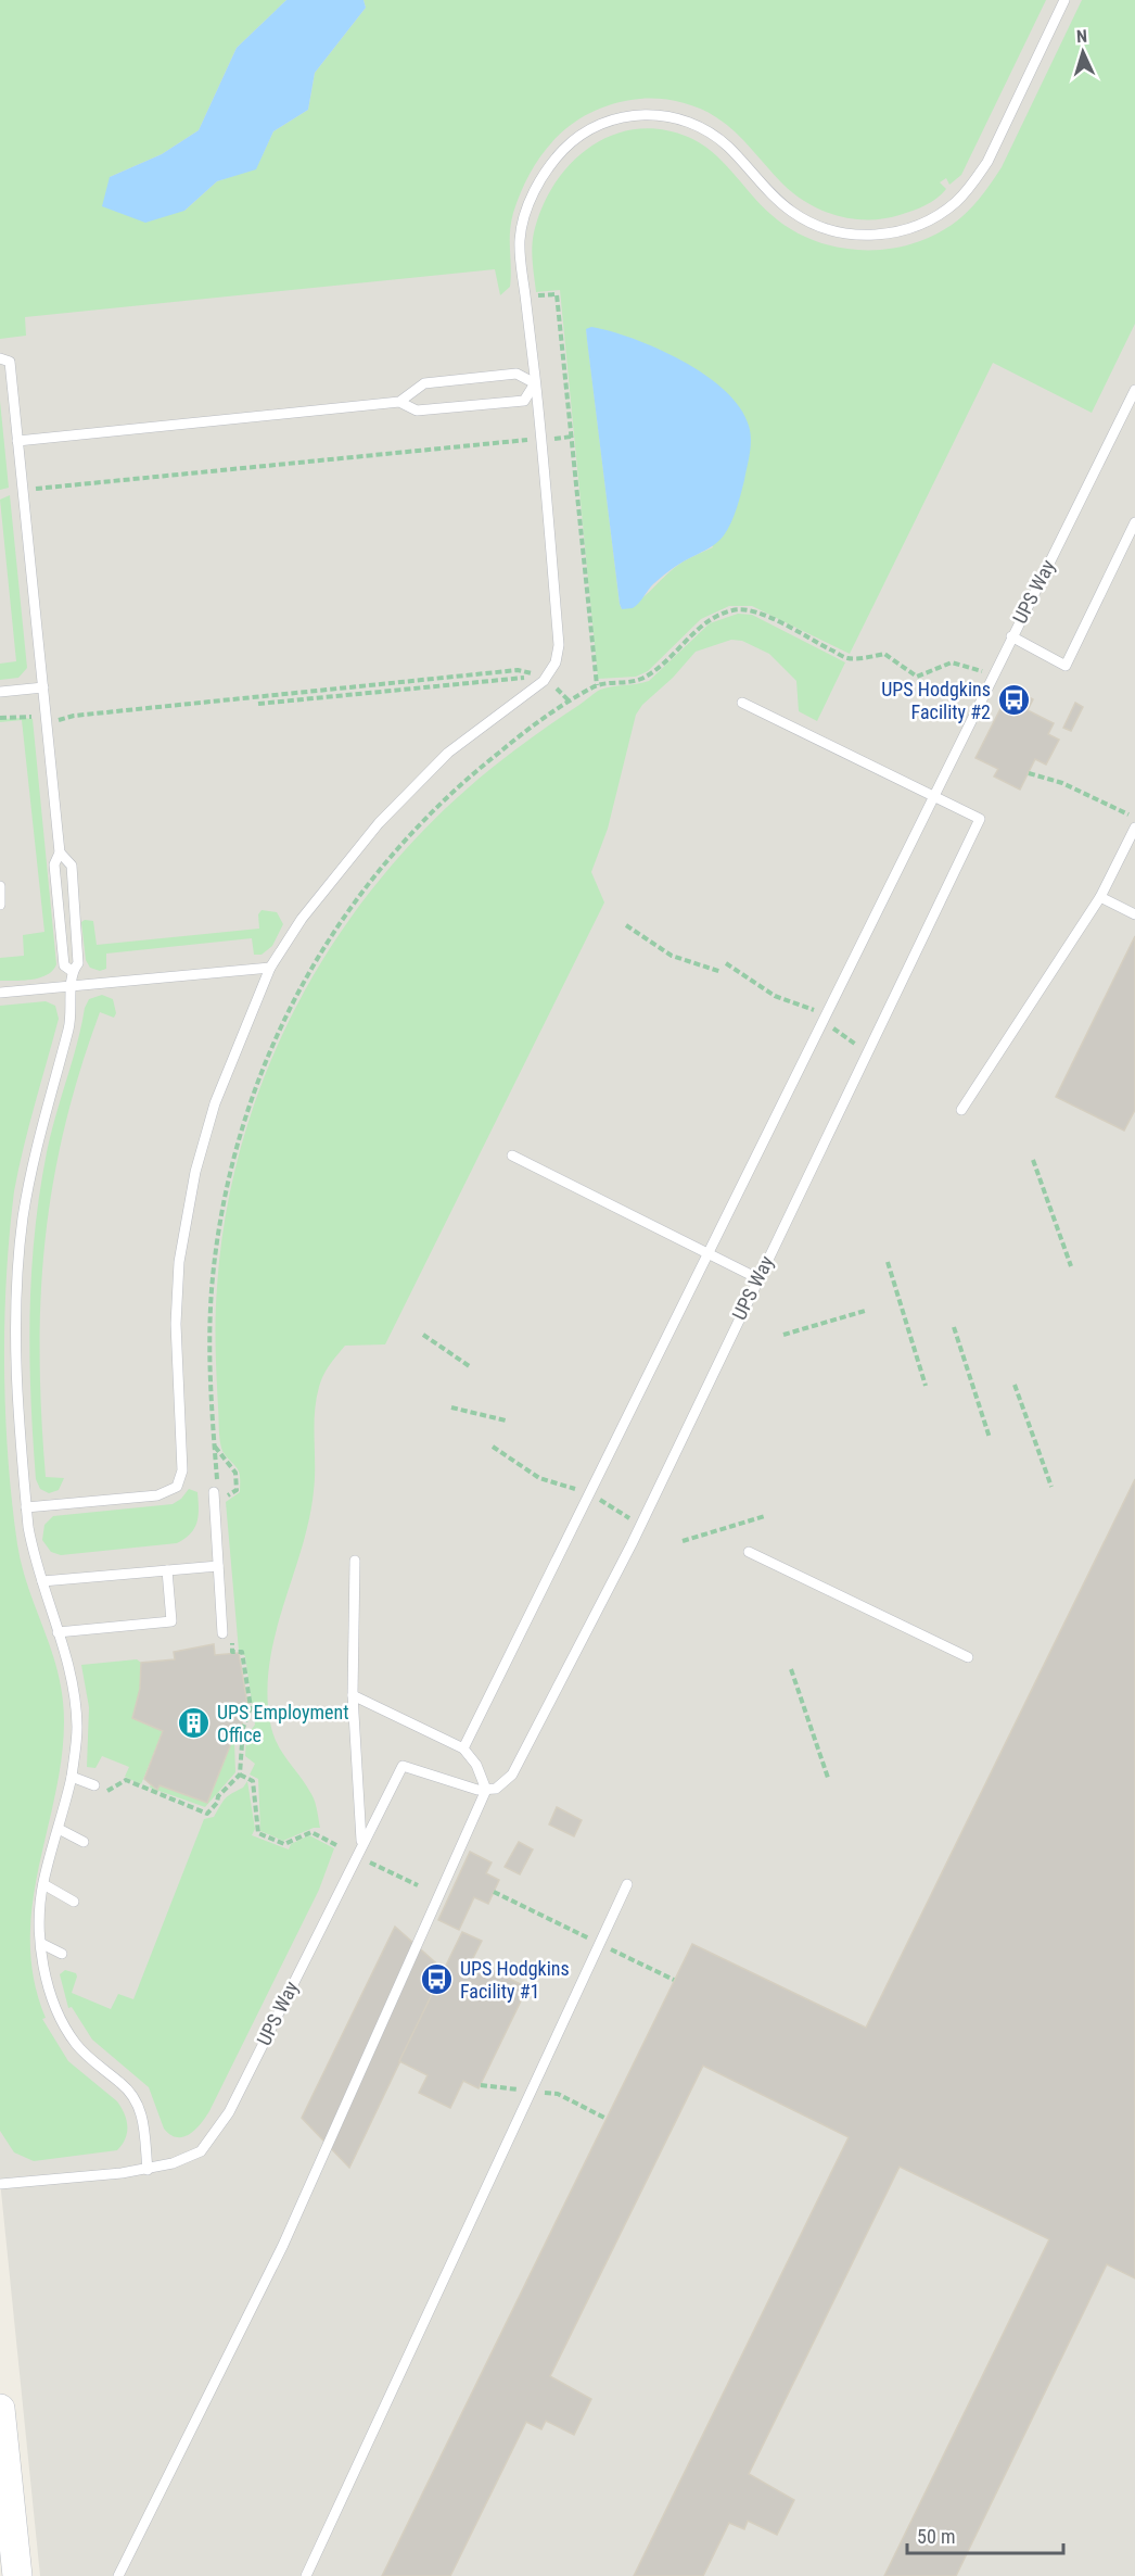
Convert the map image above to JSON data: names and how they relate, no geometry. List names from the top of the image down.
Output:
{
  "streets": {
    "lane": ["UPS Way"]
  },
  "places": {
    "bus stop": ["UPS Hodgkins Facility #2", "UPS Hodgkins Facility #1"],
    "building": ["UPS Employment Office"]
  },
  "scale_bar": "50 m",
  "north": "top"
}
